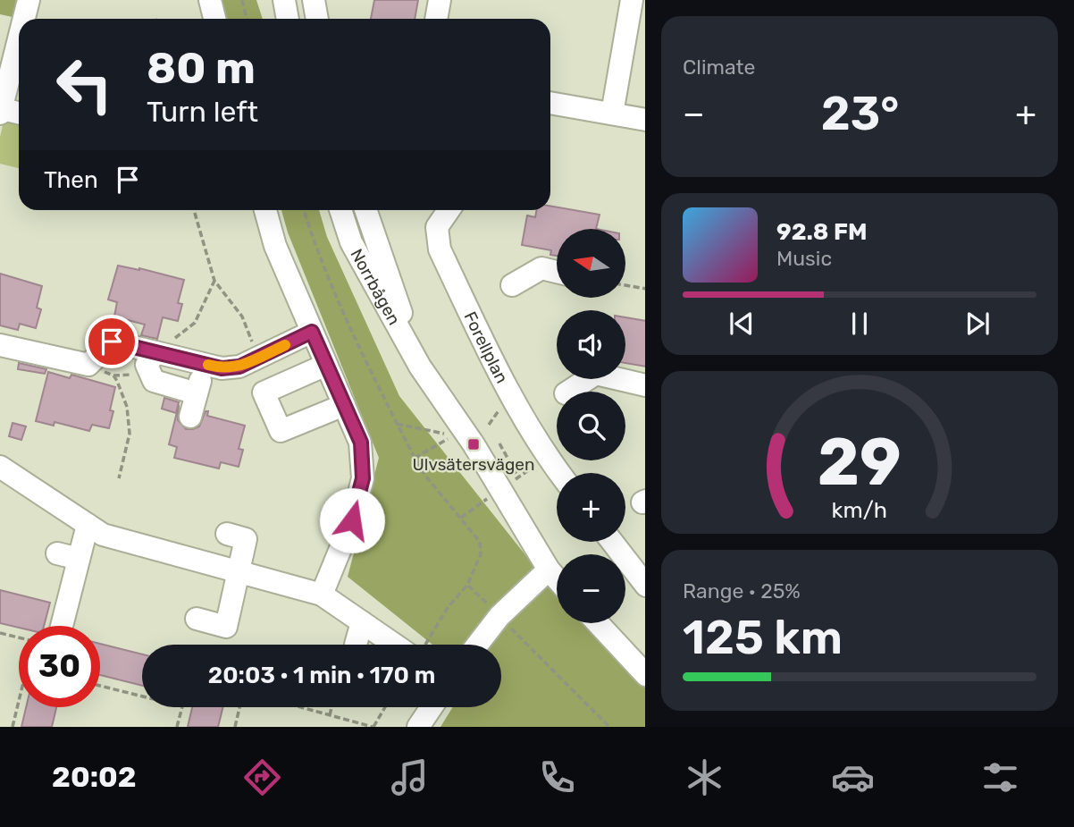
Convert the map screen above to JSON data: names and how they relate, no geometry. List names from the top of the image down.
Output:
{
  "streets": {
    "street": ["Norrbågen", "Forellplan"]
  },
  "places": {
    "transit": ["Ulvsätersvägen"]
  },
  "north": "left",
  "page": {
    "tile": [
      "Climate",
      ["Range · 25%", "125 km"]
    ],
    "turn": ["80 m", "Turn left"],
    "heat": ["−", "23°", "+"],
    "then": "Then",
    "song": ["92.8 FM", "Music"],
    "map_buttons": ["+", "−"],
    "limit": "30",
    "trip": "20:03 · 1 min · 170 m",
    "tabs": "20:02",
    "gauge": ["29", "km/h"]
  }
}
